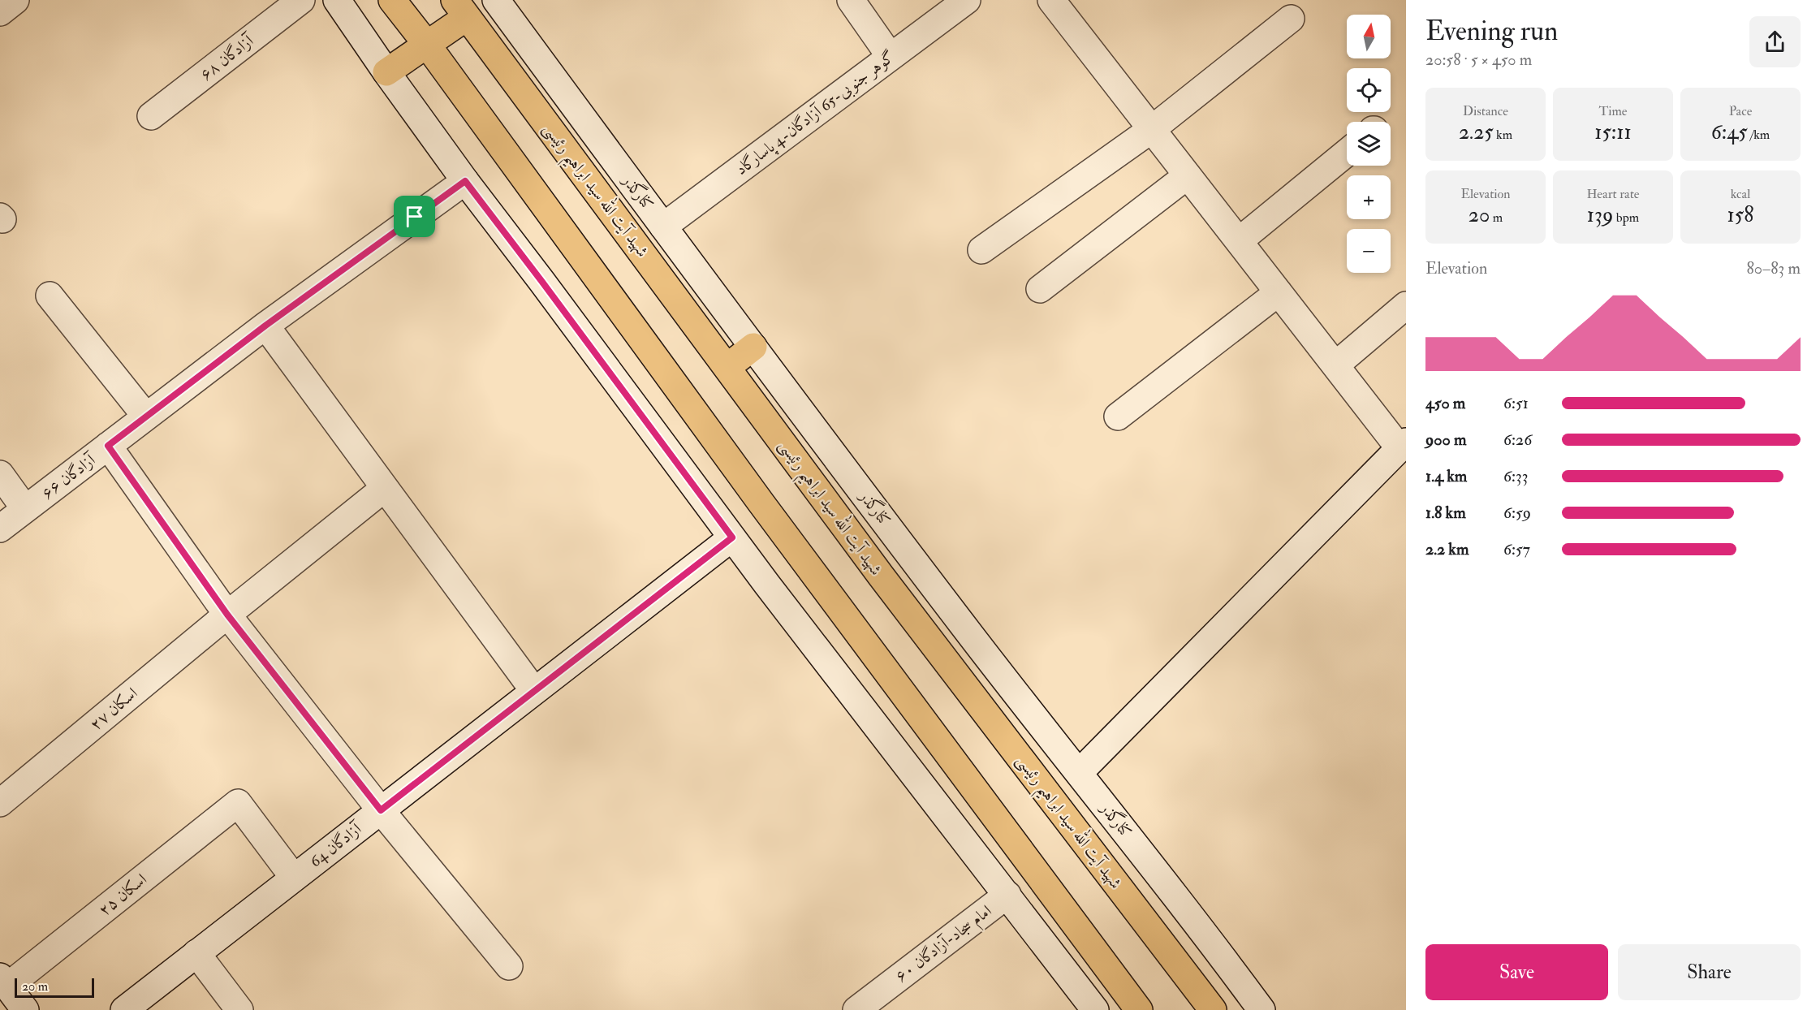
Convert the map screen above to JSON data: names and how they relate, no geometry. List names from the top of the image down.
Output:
{
  "streets": {
    "main road": ["شهید آیت الله سید ابراهیم رئیسی"],
    "street": [
      "آزادگان ۶۸",
      "گوهر جنوبی-65 آزادگان-4 پاسارگاد",
      "کنارگذر",
      "آزادگان ۶۶",
      "اسکان ۲۷",
      "آزادگان 64",
      "اسکان ۲۵",
      "امام سجاد-آزادگان ۶۰"
    ]
  },
  "crossings": [
    ["گوهر جنوبی-65 آزادگان-4 پاسارگاد", "کنارگذر"],
    ["آزادگان 64", "اسکان ۲۵"]
  ],
  "scale_bar": "20 m",
  "north": "top",
  "page": {
    "heading": ["Evening run", "20:58 · 5 × 450 m"],
    "map_buttons": ["+", "−"],
    "stats": [
      ["Distance", "2.25 km"],
      ["Time", "15:11"],
      ["Pace", "6:45 /km"],
      ["Elevation", "20 m"],
      ["Heart rate", "139 bpm"],
      ["kcal", "158"]
    ],
    "chart": ["Elevation", "80–83 m"],
    "list": [
      {
        "name": "450 m",
        "note": "6:51"
      },
      {
        "name": "900 m",
        "note": "6:26"
      },
      {
        "name": "1.4 km",
        "note": "6:33"
      },
      {
        "name": "1.8 km",
        "note": "6:59"
      },
      {
        "name": "2.2 km",
        "note": "6:57"
      }
    ],
    "buttons": ["Save", "Share"],
    "scale": "20 m"
  }
}
